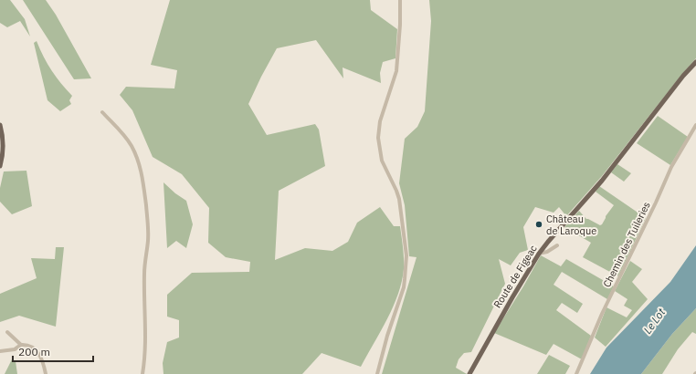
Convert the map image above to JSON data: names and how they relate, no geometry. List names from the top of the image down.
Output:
{
  "streets": {
    "main road": ["Route de Figeac"],
    "street": ["Chemin des Tuileries"]
  },
  "water": ["Le Lot"],
  "places": ["Château de Laroque"],
  "scale_bar": "200 m"
}
